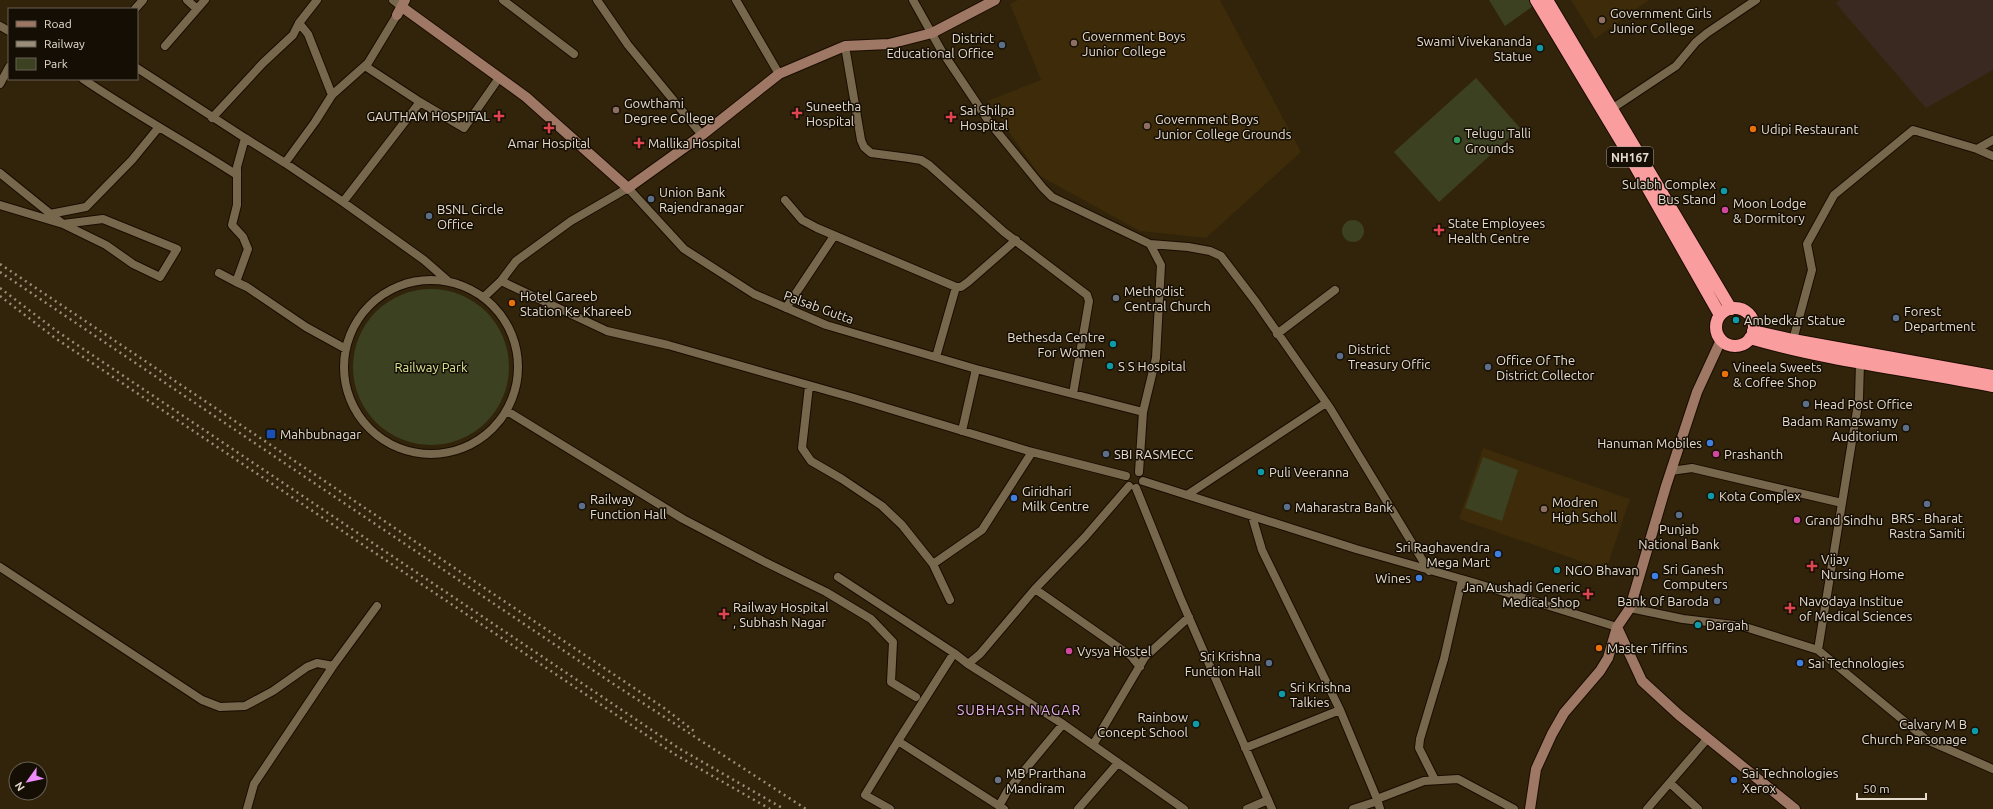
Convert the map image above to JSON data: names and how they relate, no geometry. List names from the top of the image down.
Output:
{
  "streets": {
    "highway": ["NH167"],
    "street": ["Palsab Gutta"]
  },
  "districts": ["SUBHASH NAGAR"],
  "parks": ["Railway Park"],
  "places": {
    "other": [
      "Government Girls Junior College",
      "Government Boys Junior College",
      "District Educational Office",
      "Swami Vivekananda Statue",
      "Gowthami Degree College",
      "Government Boys Junior College Grounds",
      "Udipi Restaurant",
      "Telugu Talli Grounds",
      "Sulabh Complex Bus Stand",
      "Union Bank Rajendranagar",
      "Moon Lodge & Dormitory",
      "BSNL Circle Office",
      "Methodist Central Church",
      "Hotel Gareeb Station Ke Khareeb",
      "Forest Department",
      "Ambedkar Statue",
      "Bethesda Centre For Women",
      "District Treasury Offic",
      "S S Hospital",
      "Office Of The District Collector",
      "Vineela Sweets & Coffee Shop",
      "Head Post Office",
      "Badam Ramaswamy Auditorium",
      "Hanuman Mobiles",
      "SBI RASMECC",
      "Prashanth",
      "Puli Veeranna",
      "Kota Complex",
      "Giridhari Milk Centre",
      "BRS - Bharat Rastra Samiti",
      "Railway Function Hall",
      "Maharastra Bank",
      "Modren High Scholl",
      "Punjab National Bank",
      "Grand Sindhu",
      "Sri Raghavendra Mega Mart",
      "NGO Bhavan",
      "Sri Ganesh Computers",
      "Wines",
      "Bank Of Baroda",
      "Dargah",
      "Master Tiffins",
      "Vysya Hostel",
      "Sri Krishna Function Hall",
      "Sai Technologies",
      "Sri Krishna Talkies",
      "Rainbow Concept School",
      "Calvary M B Church Parsonage",
      "MB Prarthana Mandiram",
      "Sai Technologies Xerox"
    ],
    "health": [
      "Suneetha Hospital",
      "GAUTHAM HOSPITAL",
      "Sai Shilpa Hospital",
      "Amar Hospital",
      "Mallika Hospital",
      "State Employees Health Centre",
      "Vijay Nursing Home",
      "Jan Aushadi Generic Medical Shop",
      "Navodaya Institue of Medical Sciences",
      "Railway Hospital , Subhash Nagar"
    ],
    "transit": ["Mahbubnagar"]
  },
  "legend": ["Road", "Railway", "Park"],
  "scale_bar": "50 m",
  "north": "bottom left"
}
